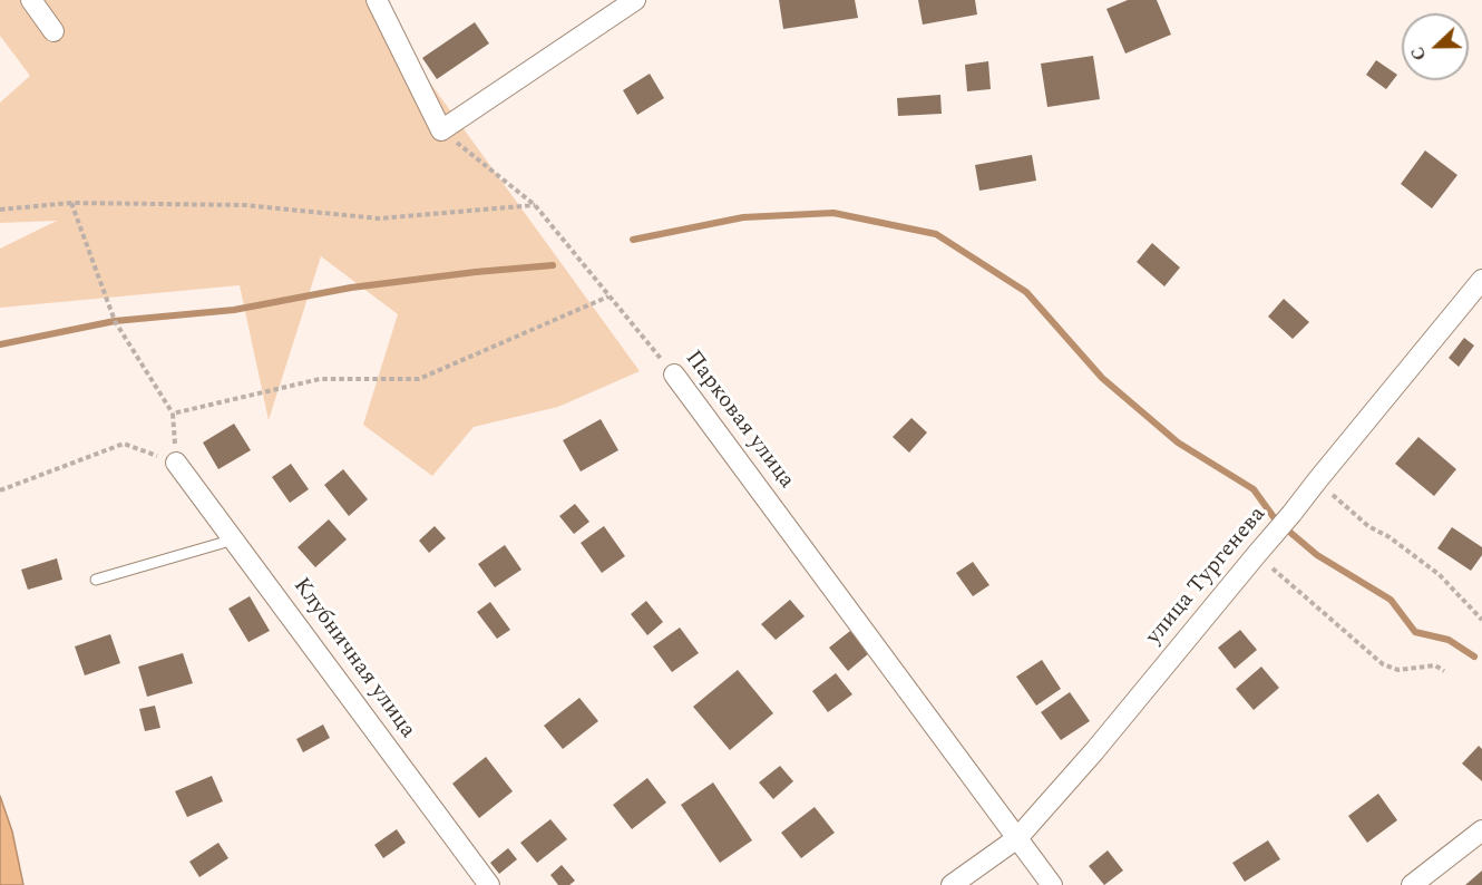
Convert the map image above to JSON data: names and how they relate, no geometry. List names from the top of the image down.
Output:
{
  "streets": {
    "street": ["Парковая улица", "улица Тургенева", "Клубничная улица"]
  },
  "crossings": [
    ["Парковая улица", "улица Тургенева"]
  ],
  "north": "left"
}
